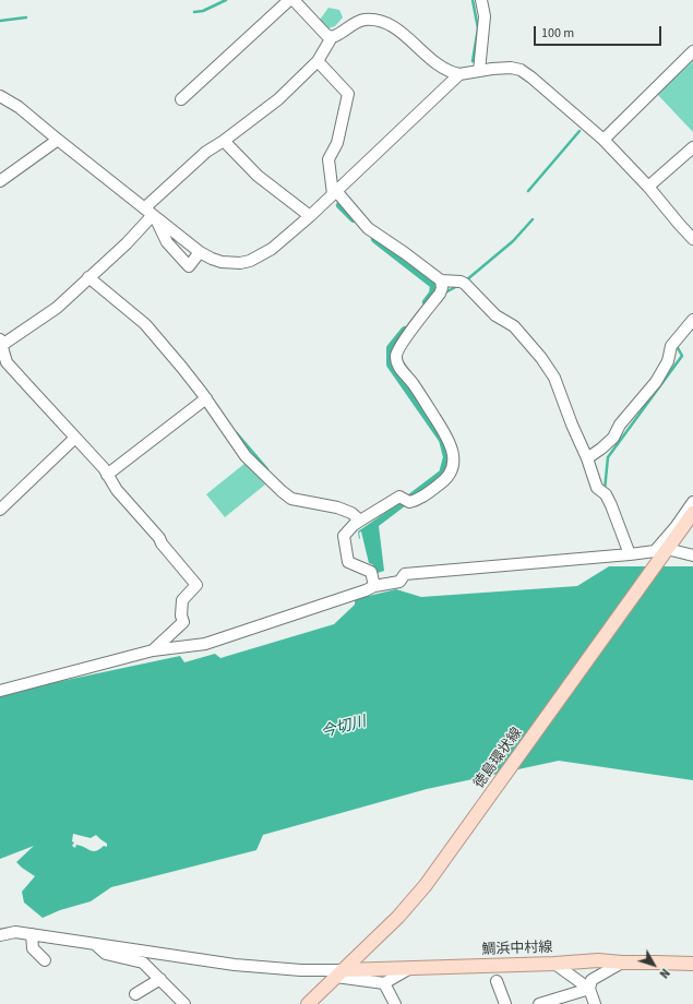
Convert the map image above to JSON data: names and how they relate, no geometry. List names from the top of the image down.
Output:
{
  "streets": {
    "main road": ["徳島環状線", "鯛浜中村線"]
  },
  "crossings": [
    ["徳島環状線", "鯛浜中村線"]
  ],
  "water": ["今切川"],
  "scale_bar": "100 m",
  "north": "bottom right"
}
